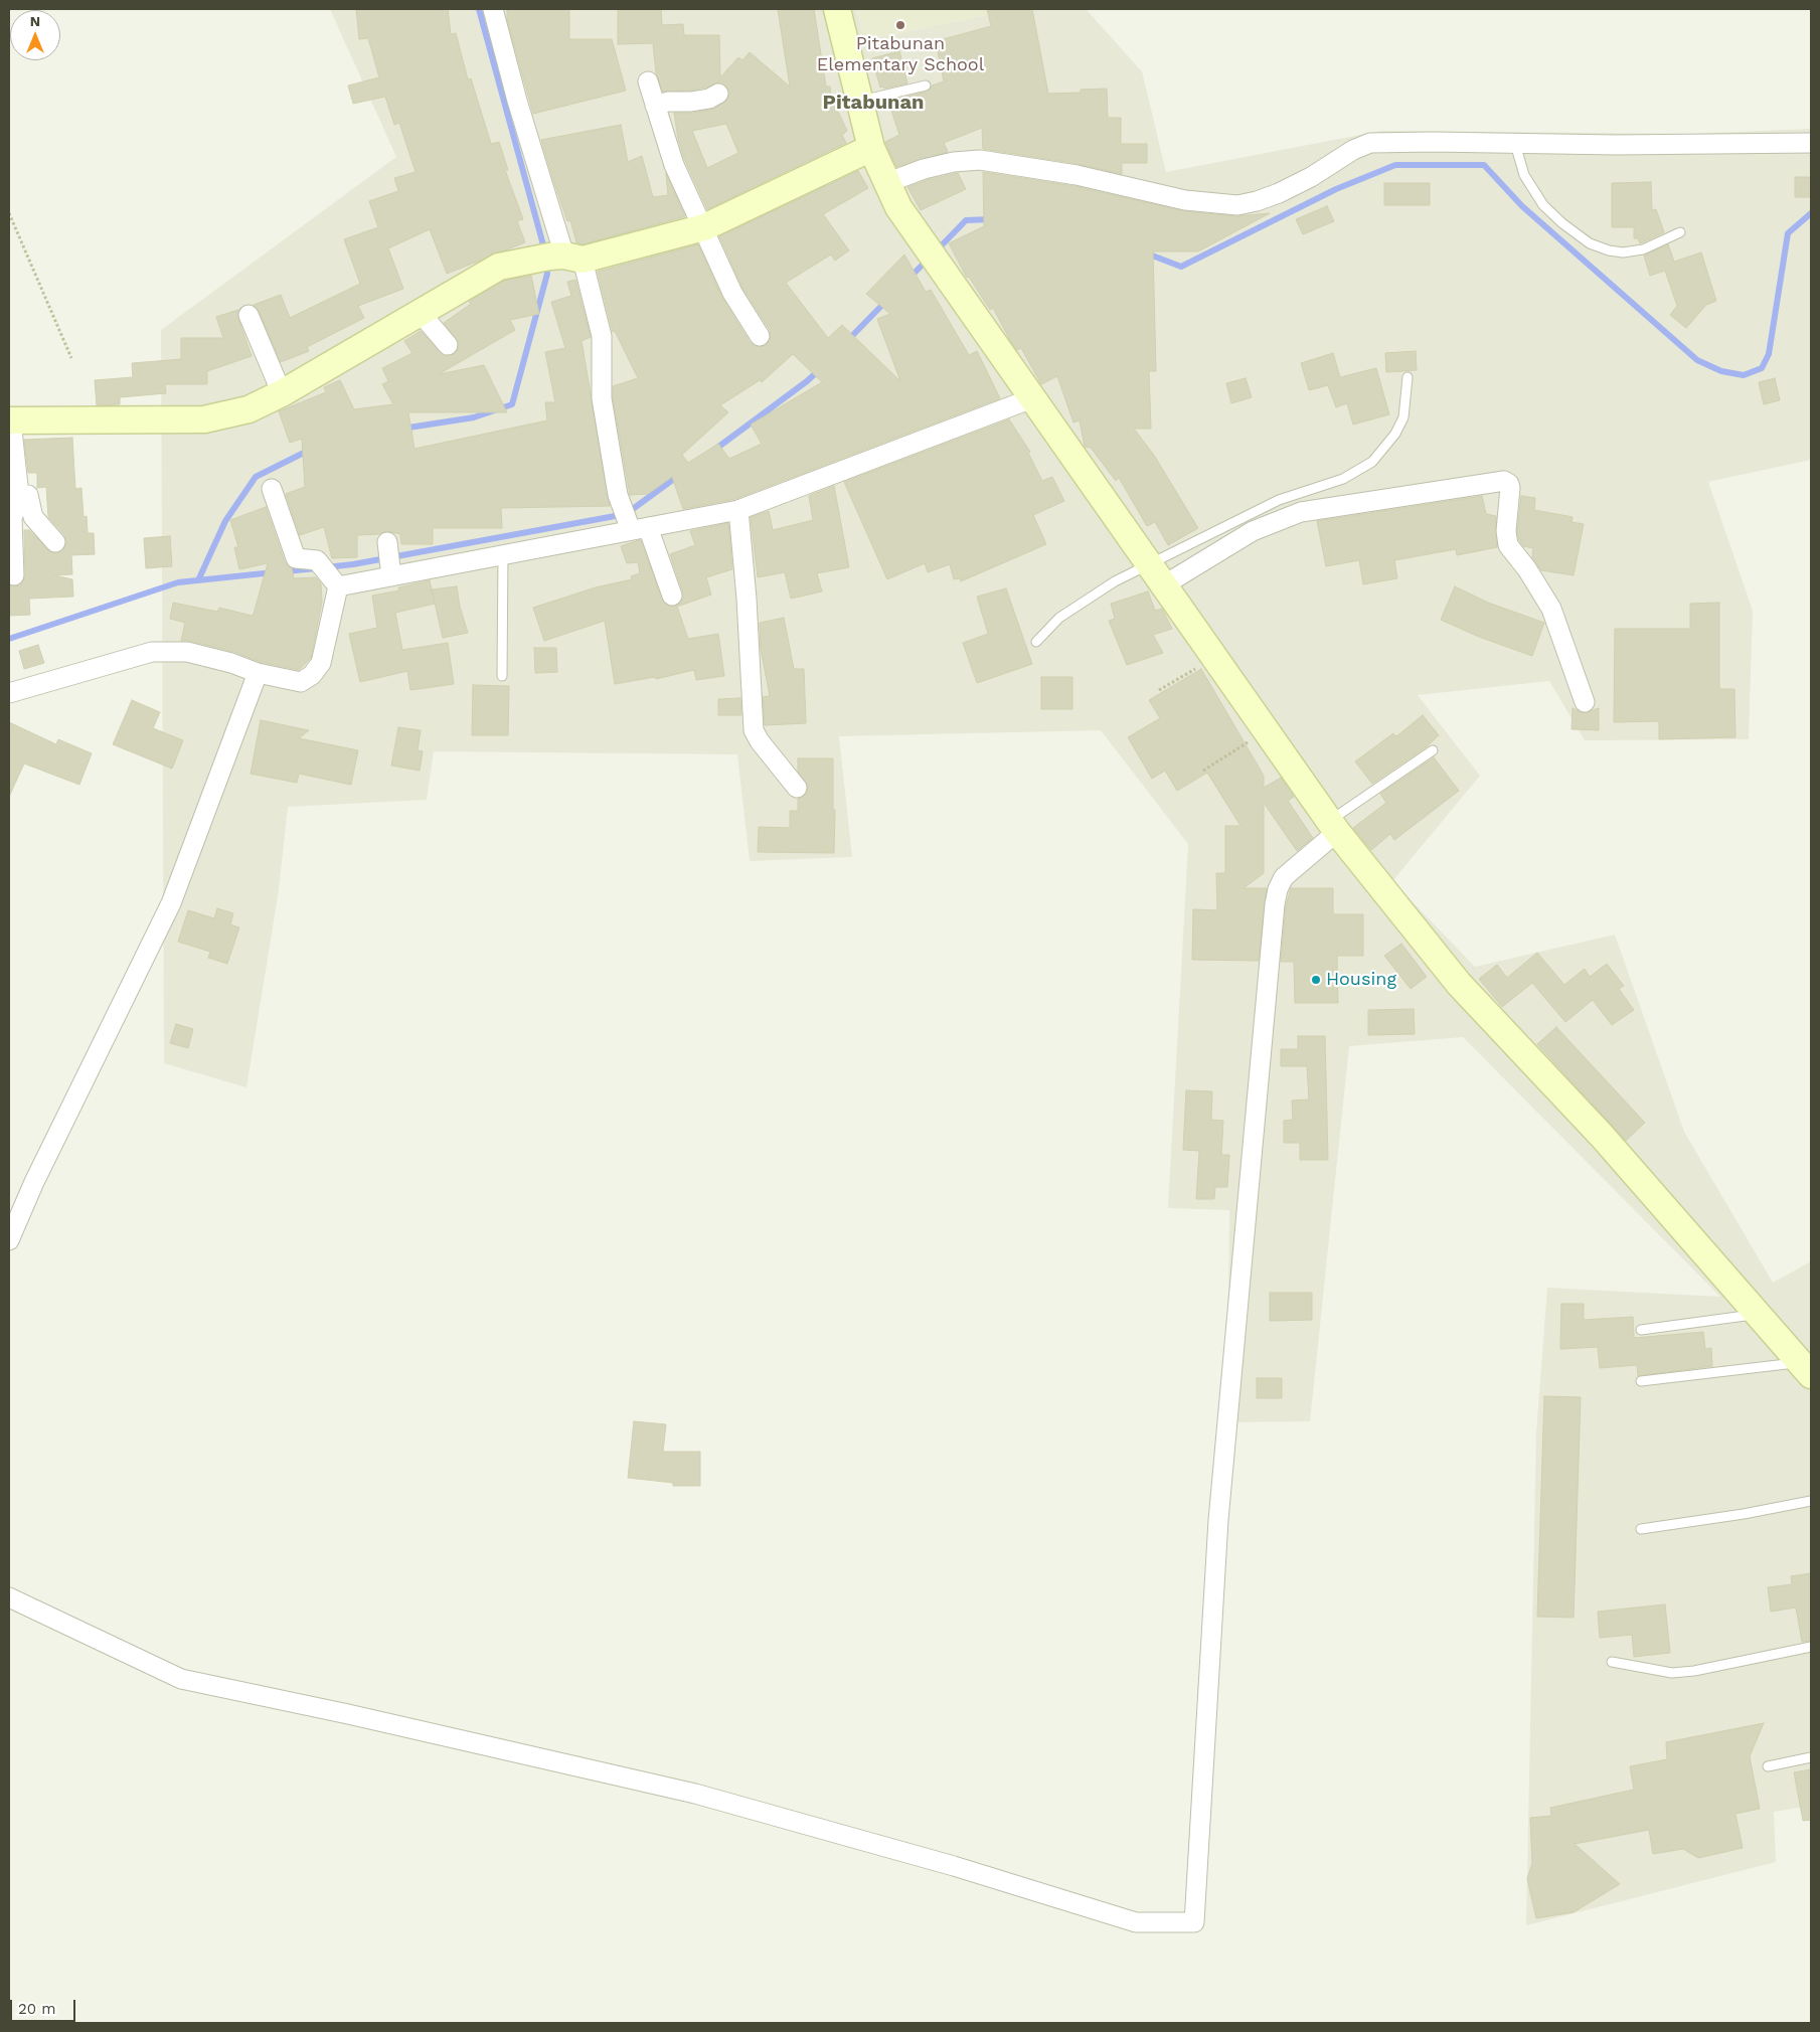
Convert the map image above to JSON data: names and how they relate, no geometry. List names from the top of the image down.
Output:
{
  "districts": ["Pitabunan"],
  "places": ["Pitabunan Elementary School", "Housing"],
  "scale_bar": "20 m",
  "north": "top"
}
